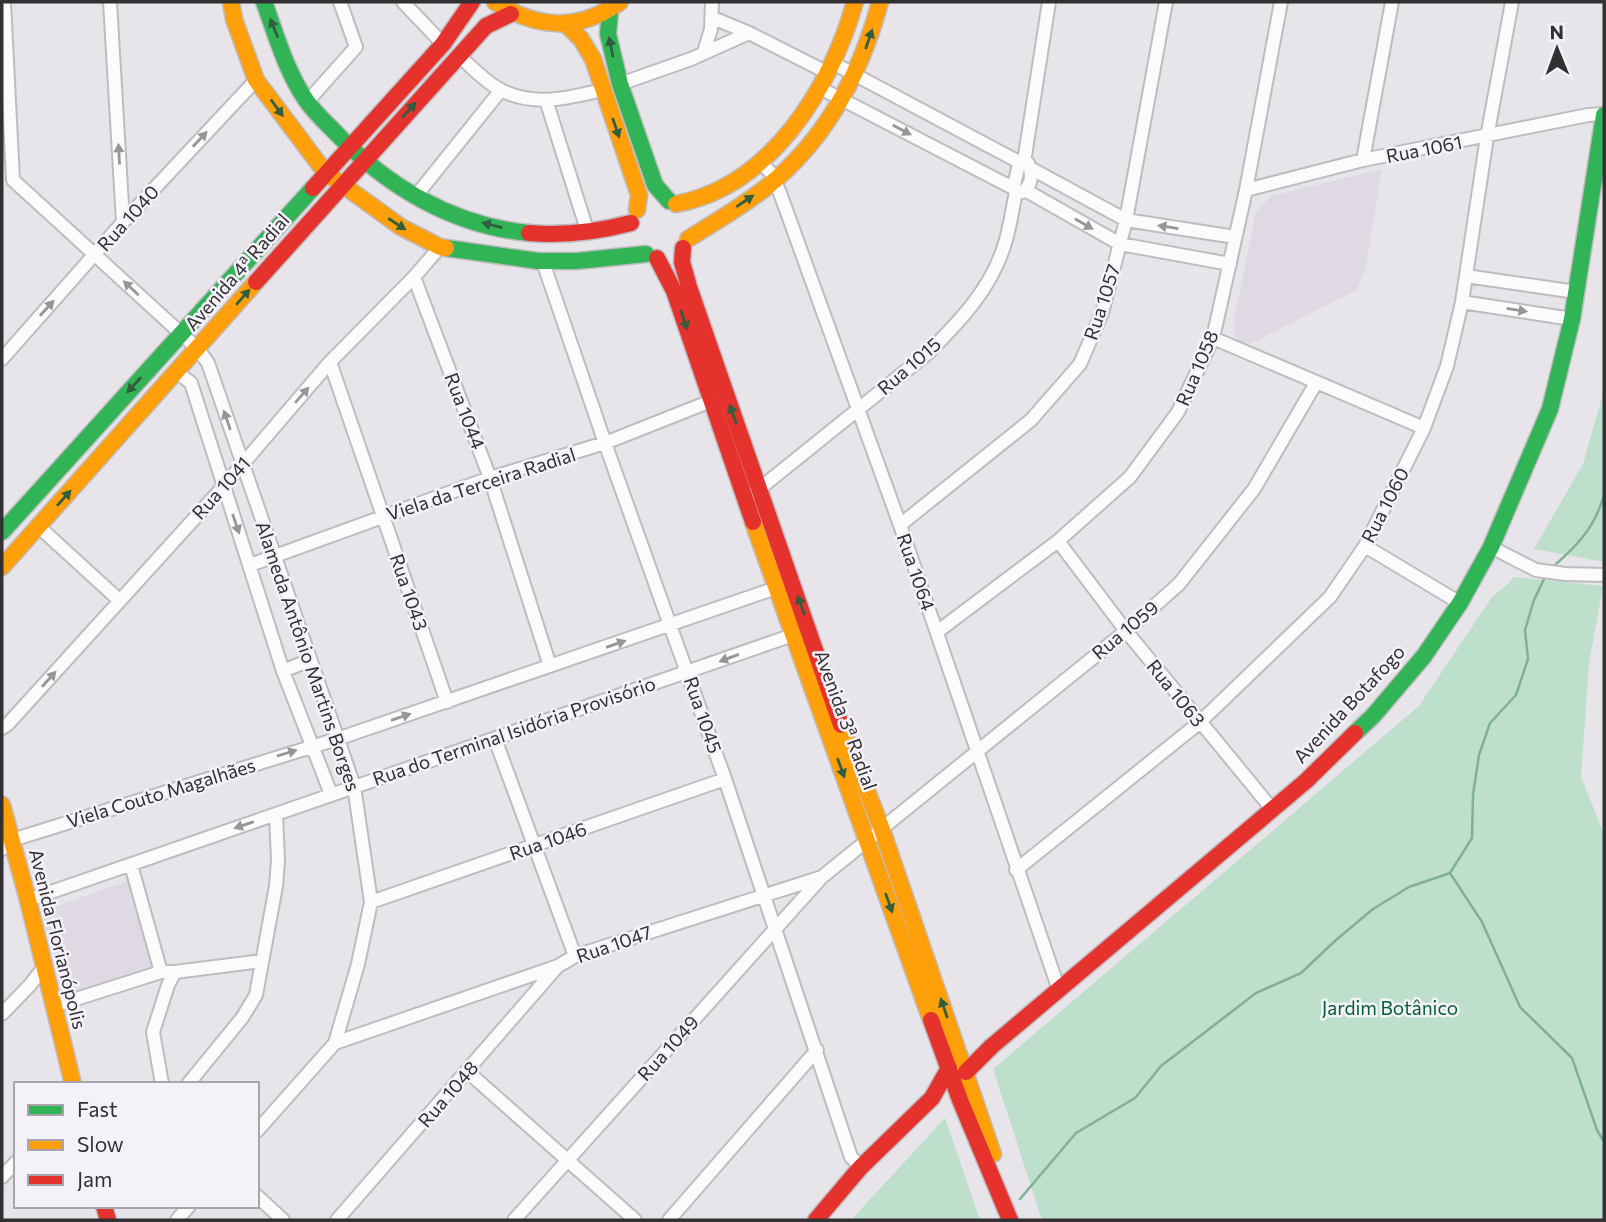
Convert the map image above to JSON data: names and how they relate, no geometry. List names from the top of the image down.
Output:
{
  "streets": {
    "main road": [
      "Avenida 4ª Radial",
      "Avenida Botafogo",
      "Avenida 3ª Radial",
      "Avenida Florianópolis"
    ],
    "street": [
      "Rua 1061",
      "Rua 1040",
      "Rua 1057",
      "Rua 1015",
      "Rua 1058",
      "Rua 1044",
      "Viela da Terceira Radial",
      "Rua 1041",
      "Rua 1060",
      "Rua 1064",
      "Rua 1043",
      "Rua 1059",
      "Alameda Antônio Martins Borges",
      "Rua 1063",
      "Rua 1045",
      "Rua do Terminal Isidória Provisório",
      "Viela Couto Magalhães",
      "Rua 1046",
      "Rua 1047",
      "Rua 1049",
      "Rua 1048"
    ]
  },
  "crossings": [
    ["Rua 1061", "Rua 1058"],
    ["Rua 1061", "Rua 1060"],
    ["Rua 1061", "Avenida Botafogo"],
    ["Rua 1040", "Alameda Antônio Martins Borges"],
    ["Avenida 4ª Radial", "Alameda Antônio Martins Borges"],
    ["Rua 1057", "Rua 1064"],
    ["Rua 1015", "Rua 1064"],
    ["Rua 1015", "Avenida 3ª Radial"],
    ["Rua 1058", "Rua 1064"],
    ["Rua 1058", "Rua 1063"],
    ["Rua 1044", "Viela da Terceira Radial"],
    ["Rua 1044", "Rua 1041"],
    ["Viela da Terceira Radial", "Rua 1043"],
    ["Viela da Terceira Radial", "Alameda Antônio Martins Borges"],
    ["Viela da Terceira Radial", "Rua 1045"],
    ["Viela da Terceira Radial", "Avenida 3ª Radial"],
    ["Rua 1041", "Rua 1043"],
    ["Rua 1041", "Alameda Antônio Martins Borges"],
    ["Rua 1060", "Rua 1064"],
    ["Rua 1060", "Rua 1063"],
    ["Rua 1064", "Rua 1059"],
    ["Rua 1064", "Avenida Botafogo"],
    ["Rua 1059", "Rua 1063"],
    ["Rua 1059", "Avenida 3ª Radial"],
    ["Rua 1059", "Rua 1047"],
    ["Alameda Antônio Martins Borges", "Rua do Terminal Isidória Provisório"],
    ["Alameda Antônio Martins Borges", "Viela Couto Magalhães"],
    ["Alameda Antônio Martins Borges", "Rua 1046"],
    ["Alameda Antônio Martins Borges", "Rua 1047"],
    ["Rua 1063", "Avenida Botafogo"],
    ["Avenida Botafogo", "Avenida 3ª Radial"],
    ["Rua 1045", "Rua do Terminal Isidória Provisório"],
    ["Rua 1045", "Rua 1046"],
    ["Rua 1045", "Rua 1047"],
    ["Rua 1045", "Rua 1049"],
    ["Avenida 3ª Radial", "Rua do Terminal Isidória Provisório"],
    ["Avenida 3ª Radial", "Rua 1047"],
    ["Rua do Terminal Isidória Provisório", "Avenida Florianópolis"],
    ["Viela Couto Magalhães", "Avenida Florianópolis"],
    ["Rua 1047", "Rua 1049"],
    ["Rua 1047", "Rua 1048"]
  ],
  "one_way": ["Rua 1040", "Rua 1041", "Viela Couto Magalhães"],
  "parks": ["Jardim Botânico"],
  "legend": ["Fast", "Slow", "Jam"],
  "north": "top"
}
